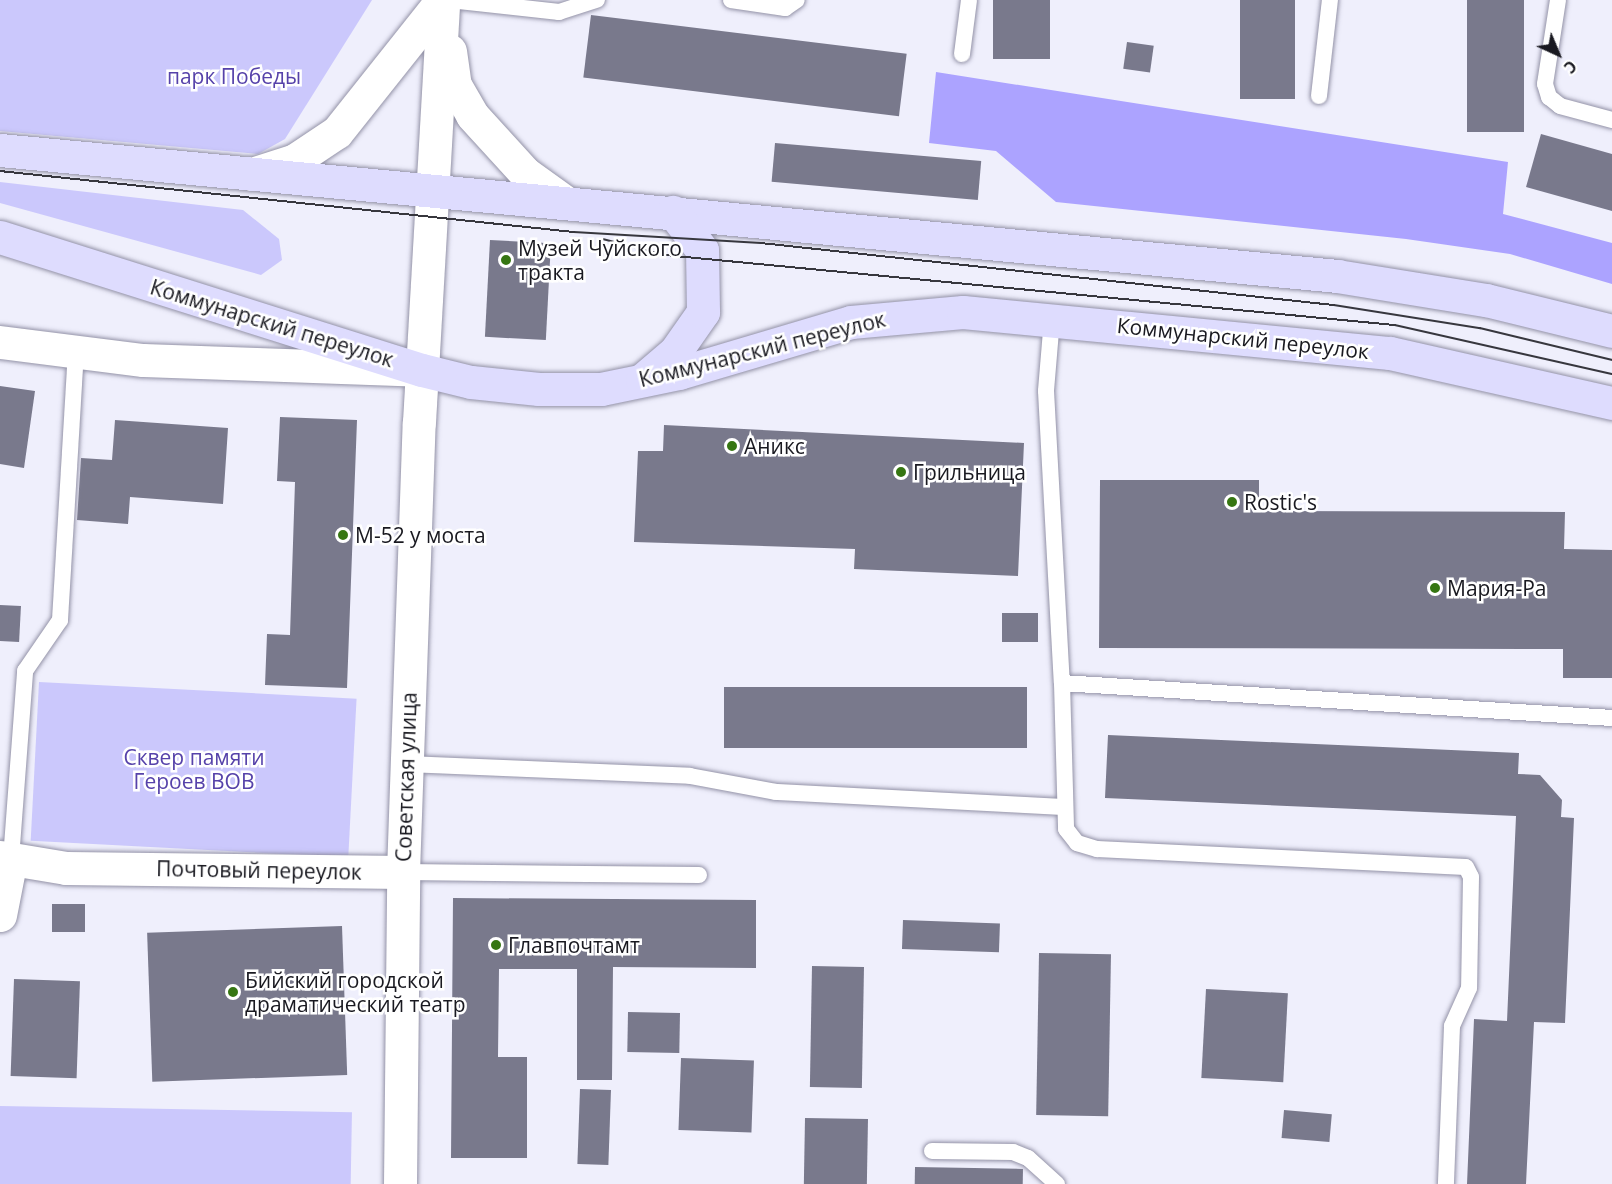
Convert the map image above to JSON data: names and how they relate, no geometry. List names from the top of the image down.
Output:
{
  "streets": {
    "main road": ["Коммунарский переулок"],
    "street": ["Советская улица", "Почтовый переулок"]
  },
  "crossings": [
    ["Коммунарский переулок", "Советская улица"],
    ["Советская улица", "Почтовый переулок"]
  ],
  "parks": ["парк Победы", "Сквер памяти Героев ВОВ"],
  "places": [
    "Музей Чуйского тракта",
    "Аникс",
    "Грильница",
    "Rostic's",
    "М-52 у моста",
    "Мария-Ра",
    "Главпочтамт",
    "Бийский городской драматический театр"
  ],
  "north": "bottom right"
}
